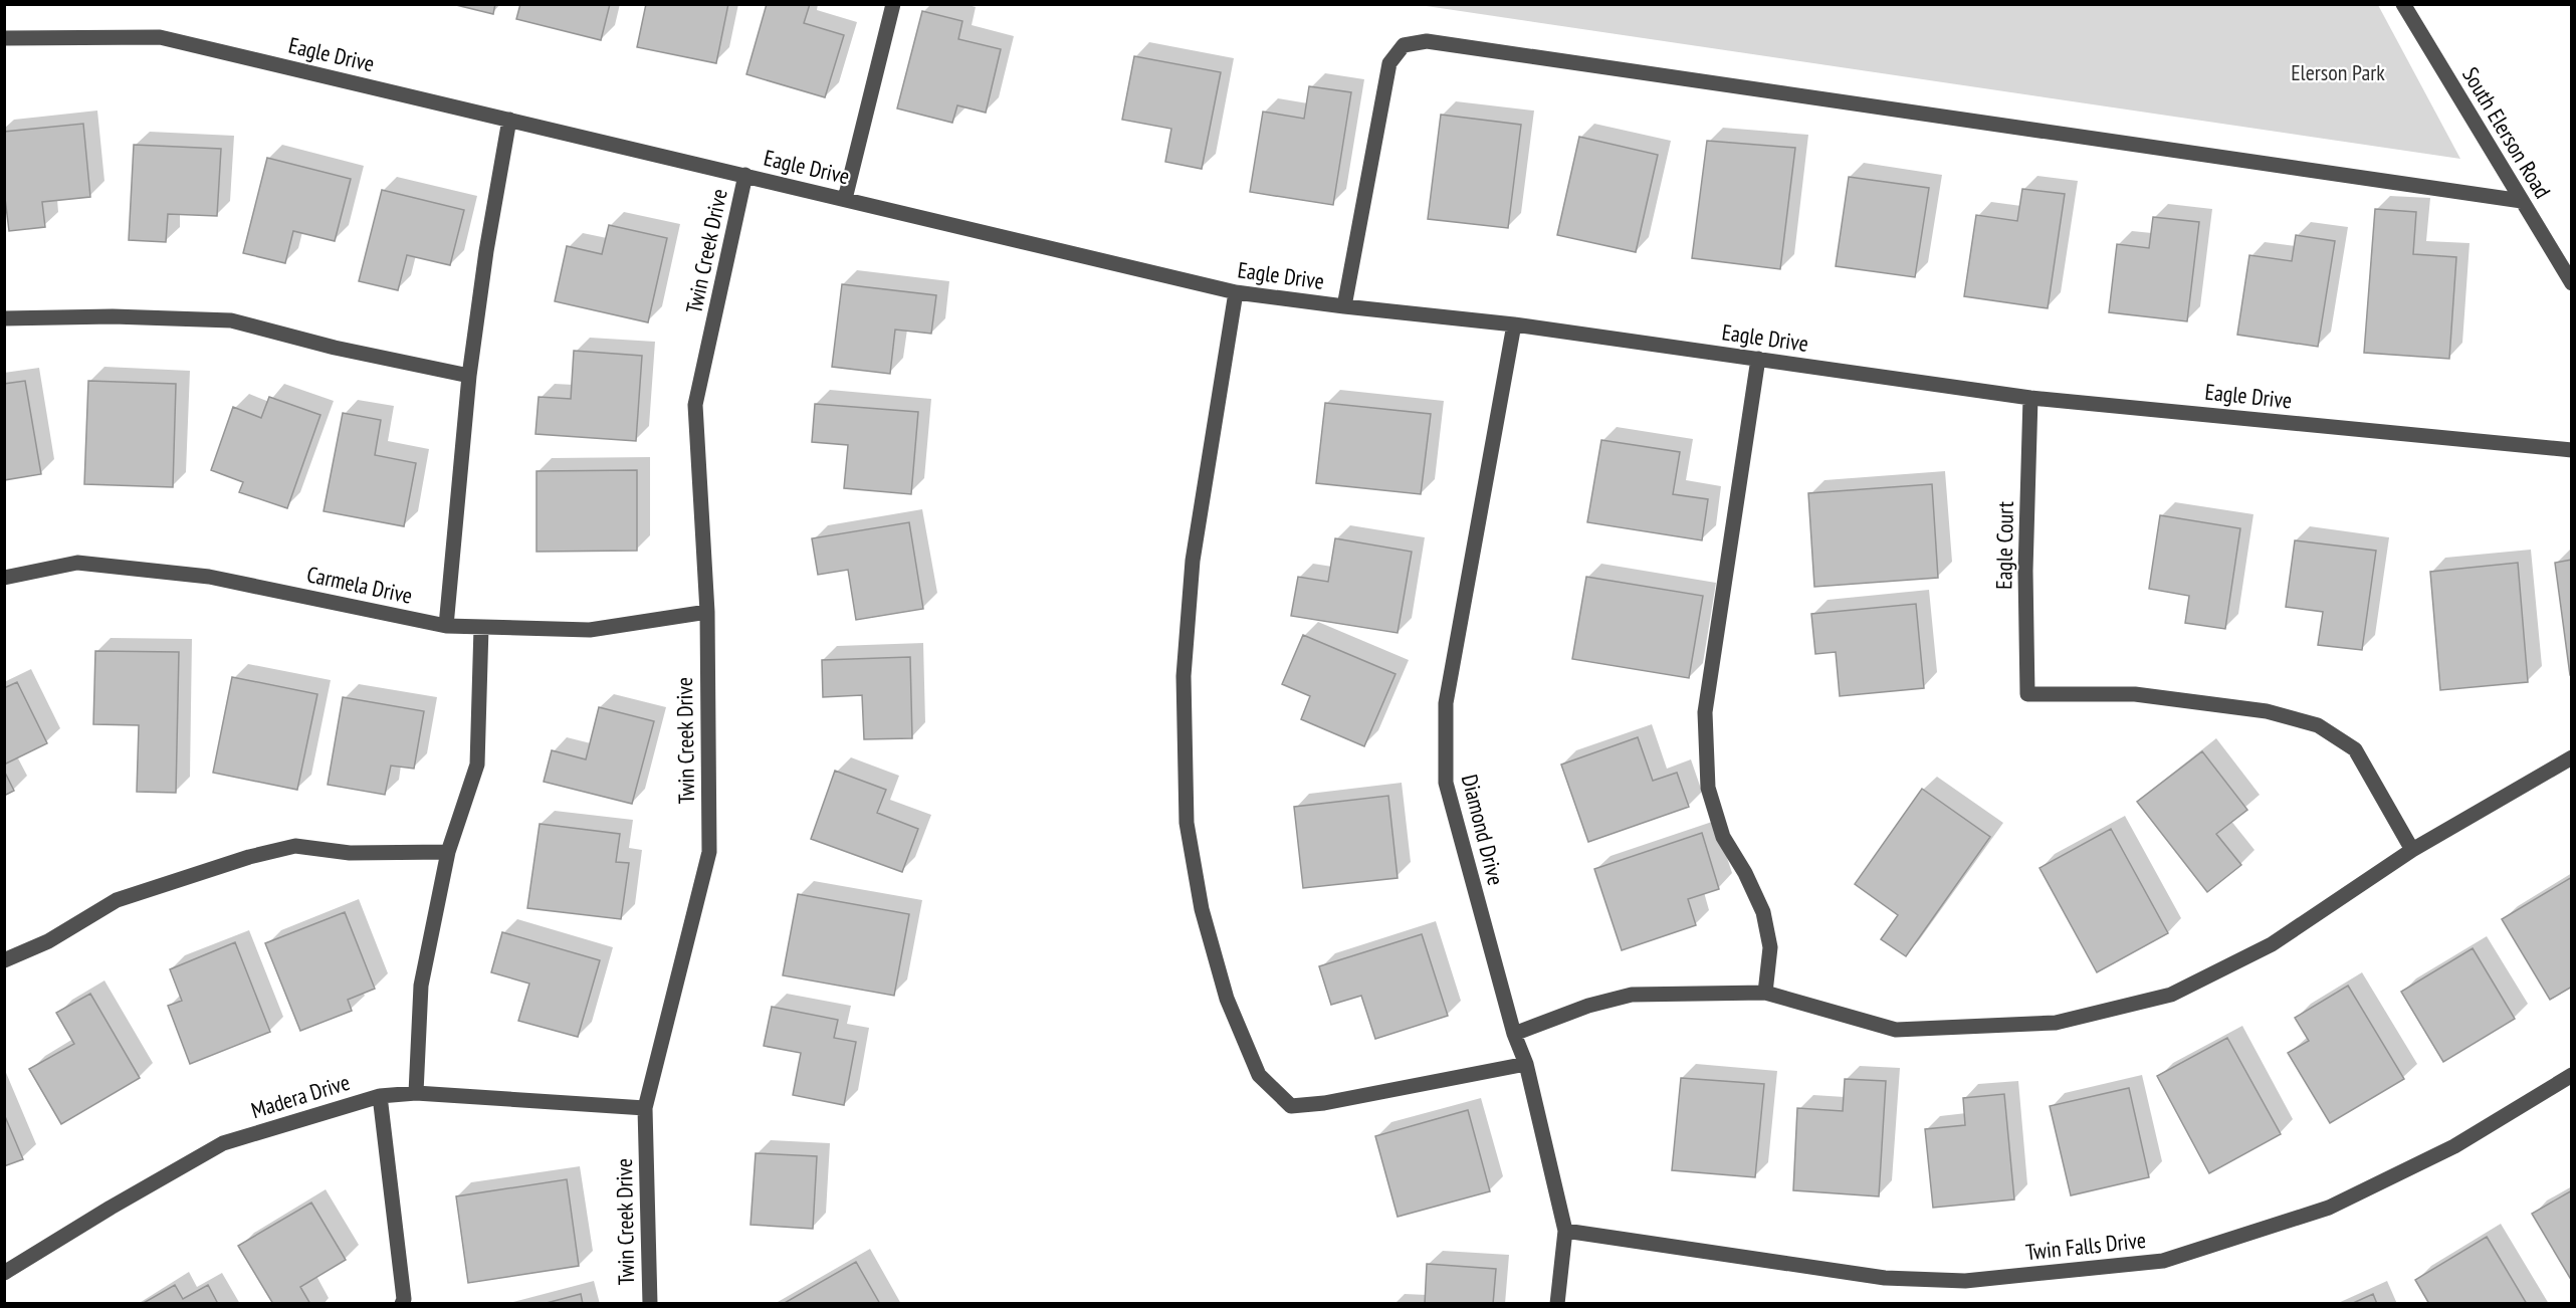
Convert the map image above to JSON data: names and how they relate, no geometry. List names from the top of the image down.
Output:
{
  "streets": {
    "street": [
      "Eagle Drive",
      "South Elerson Road",
      "Twin Creek Drive",
      "Eagle Court",
      "Carmela Drive",
      "Diamond Drive",
      "Madera Drive",
      "Twin Falls Drive"
    ]
  },
  "crossings": [
    ["Eagle Drive", "Twin Creek Drive"],
    ["Eagle Drive", "Eagle Court"],
    ["Eagle Drive", "Diamond Drive"],
    ["Twin Creek Drive", "Carmela Drive"],
    ["Twin Creek Drive", "Madera Drive"],
    ["Diamond Drive", "Twin Falls Drive"]
  ],
  "parks": ["Elerson Park"]
}
